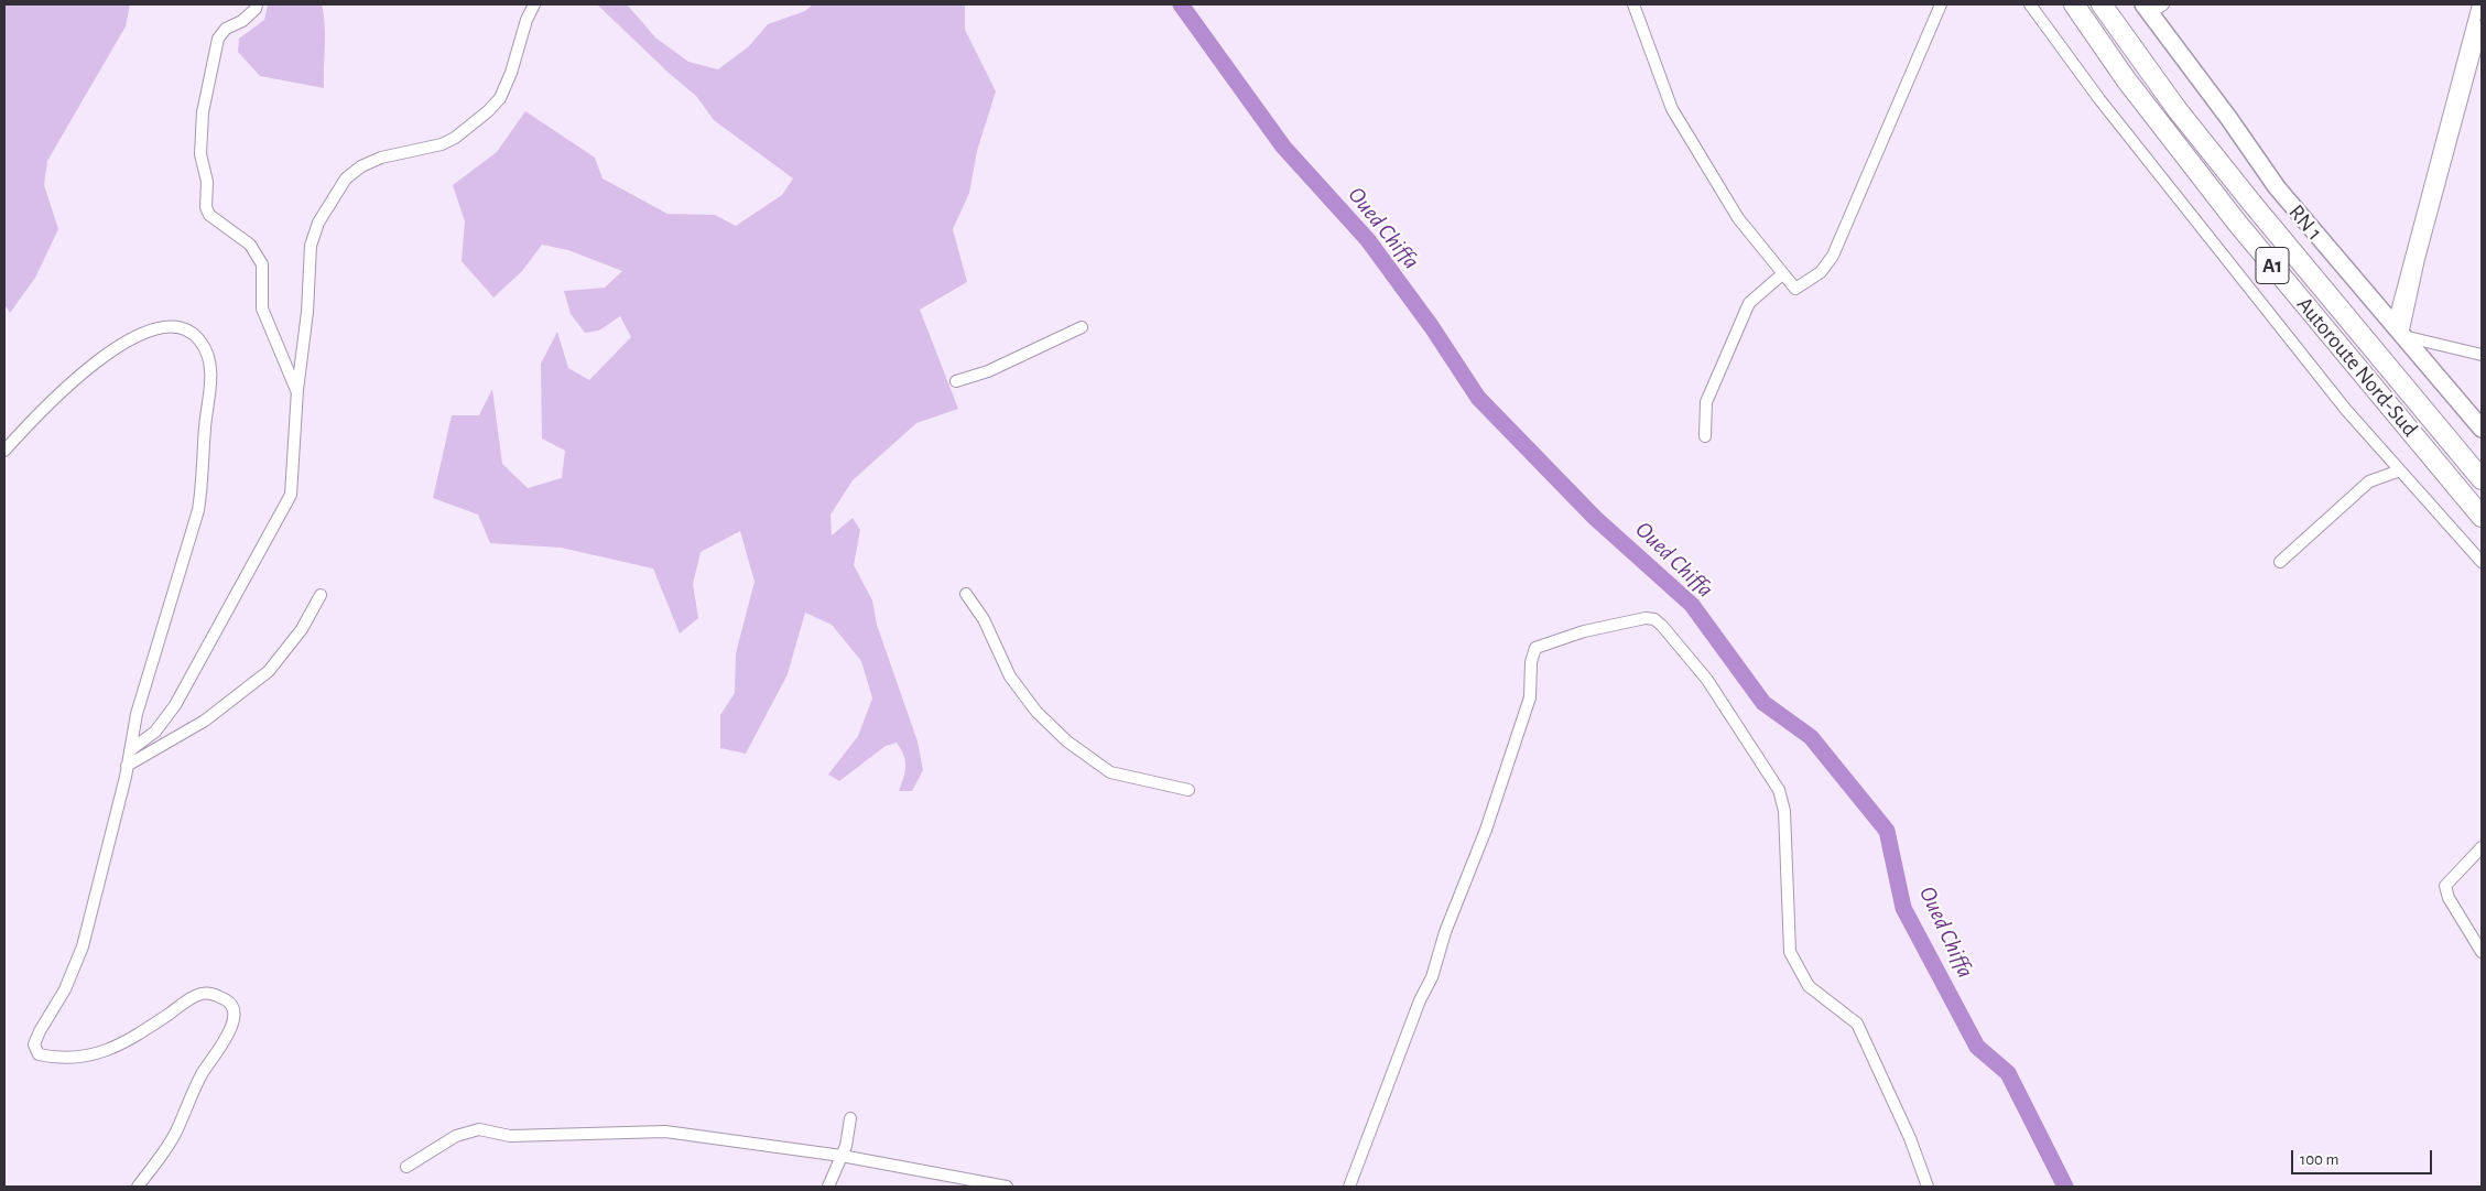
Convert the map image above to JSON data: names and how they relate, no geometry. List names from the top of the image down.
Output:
{
  "streets": {
    "highway": ["A1", "Autoroute Nord-Sud"],
    "main road": ["RN 1"]
  },
  "water": ["Oued Chiffa"],
  "scale_bar": "100 m"
}
